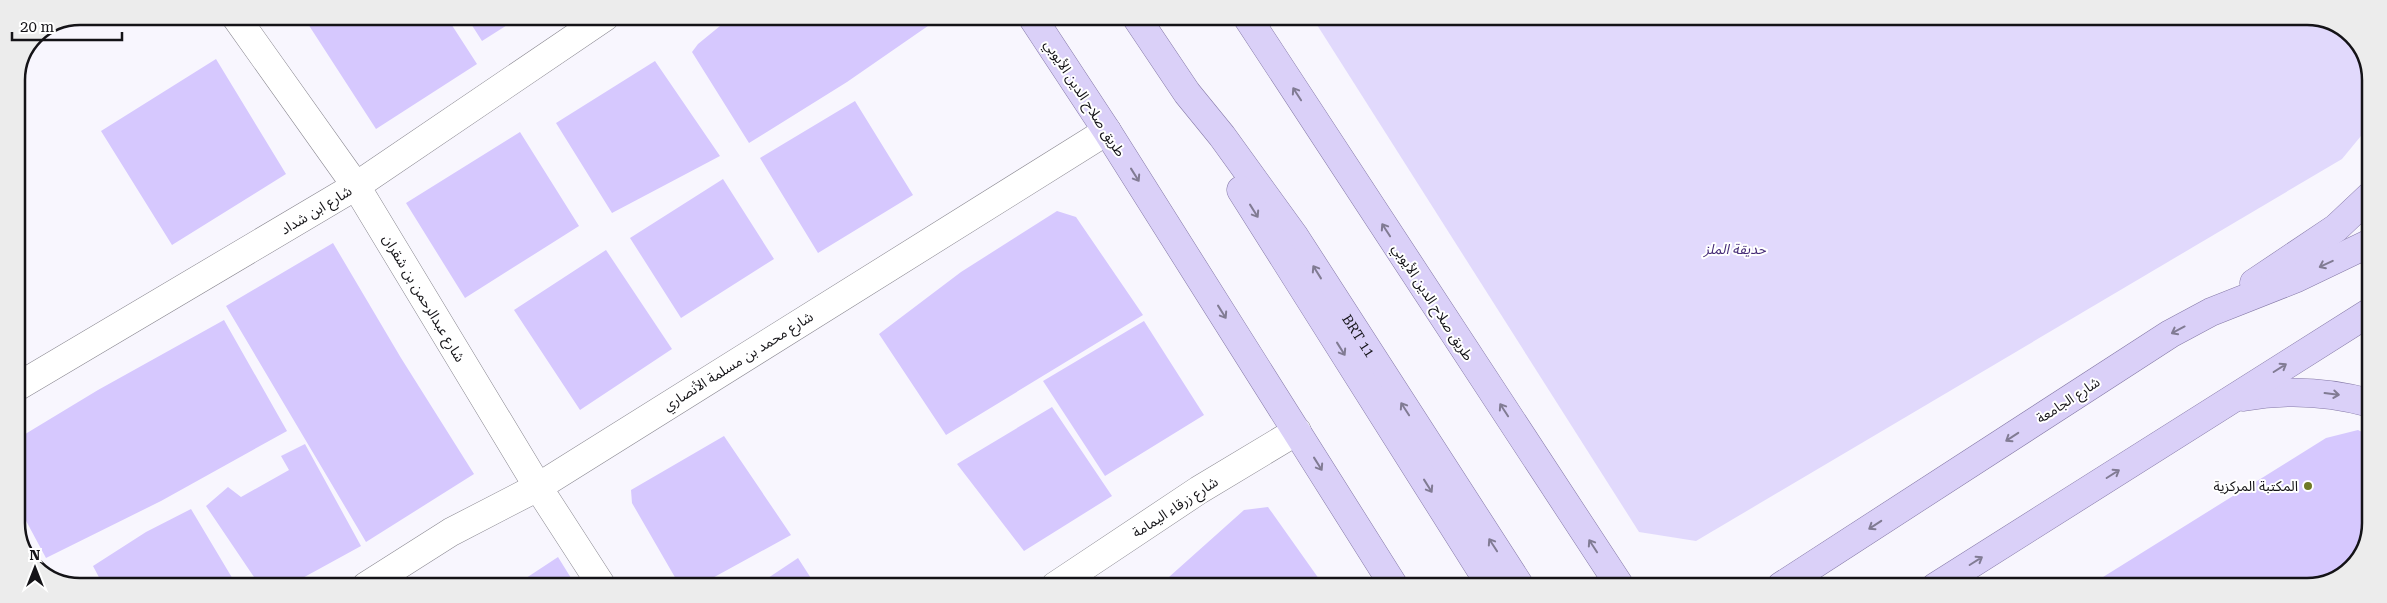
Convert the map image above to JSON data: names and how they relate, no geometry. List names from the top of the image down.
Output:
{
  "streets": {
    "main road": ["طريق صلاح الدين الأيوبي", "BRT 11", "شارع الجامعة"],
    "street": [
      "شارع ابن شداد",
      "شارع عبدالرحمن بن شقران",
      "شارع محمد بن مسلمة الأنصاري",
      "شارع زرقاء اليمامة"
    ]
  },
  "crossings": [
    ["طريق صلاح الدين الأيوبي", "شارع محمد بن مسلمة الأنصاري"],
    ["طريق صلاح الدين الأيوبي", "شارع زرقاء اليمامة"],
    ["شارع ابن شداد", "شارع عبدالرحمن بن شقران"],
    ["شارع عبدالرحمن بن شقران", "شارع محمد بن مسلمة الأنصاري"]
  ],
  "parks": ["حديقة الملز"],
  "places": ["المكتبة المركزية"],
  "scale_bar": "20 m",
  "north": "top"
}
